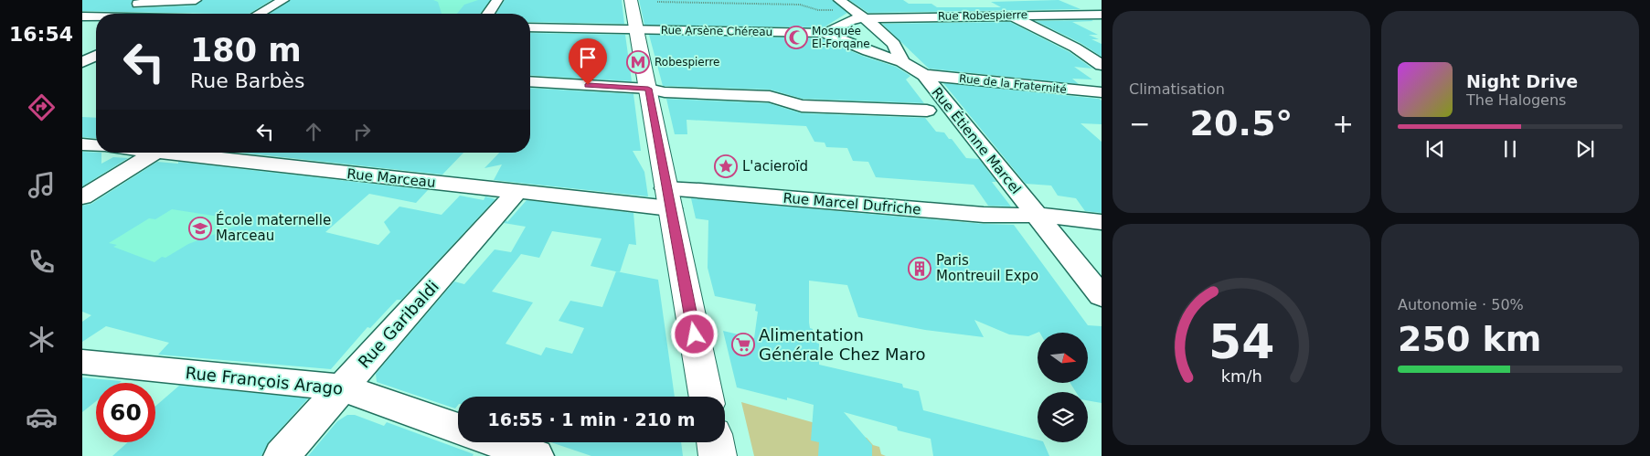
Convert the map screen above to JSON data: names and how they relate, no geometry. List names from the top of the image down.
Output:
{
  "streets": {
    "street": [
      "Rue Robespierre",
      "Rue Arsène Chéreau",
      "Rue de la Fraternité",
      "Rue Étienne Marcel",
      "Rue Marceau",
      "Rue Marcel Dufriche",
      "Rue Garibaldi",
      "Rue François Arago"
    ]
  },
  "crossings": [
    ["Rue Robespierre", "Rue Arsène Chéreau"],
    ["Rue Robespierre", "Rue Étienne Marcel"],
    ["Rue Arsène Chéreau", "Rue Étienne Marcel"],
    ["Rue de la Fraternité", "Rue Étienne Marcel"],
    ["Rue Étienne Marcel", "Rue Marcel Dufriche"],
    ["Rue Marceau", "Rue Marcel Dufriche"],
    ["Rue Marceau", "Rue Garibaldi"],
    ["Rue Garibaldi", "Rue François Arago"]
  ],
  "places": {
    "mosque": ["Mosquée El-Forqane"],
    "metro station": ["Robespierre"],
    "place": ["L'acieroïd"],
    "school or university": ["École maternelle Marceau"],
    "building": ["Paris Montreuil Expo"],
    "supermarket": ["Alimentation Générale Chez Maro"]
  },
  "north": "right",
  "page": {
    "tabs": "16:54",
    "tile": [
      "Climatisation",
      ["Autonomie · 50%", "250 km"]
    ],
    "turn": ["180 m", "Rue Barbès"],
    "song": ["Night Drive", "The Halogens"],
    "heat": ["−", "20.5°", "+"],
    "limit": "60",
    "trip": "16:55 · 1 min · 210 m",
    "gauge": ["54", "km/h"]
  }
}
